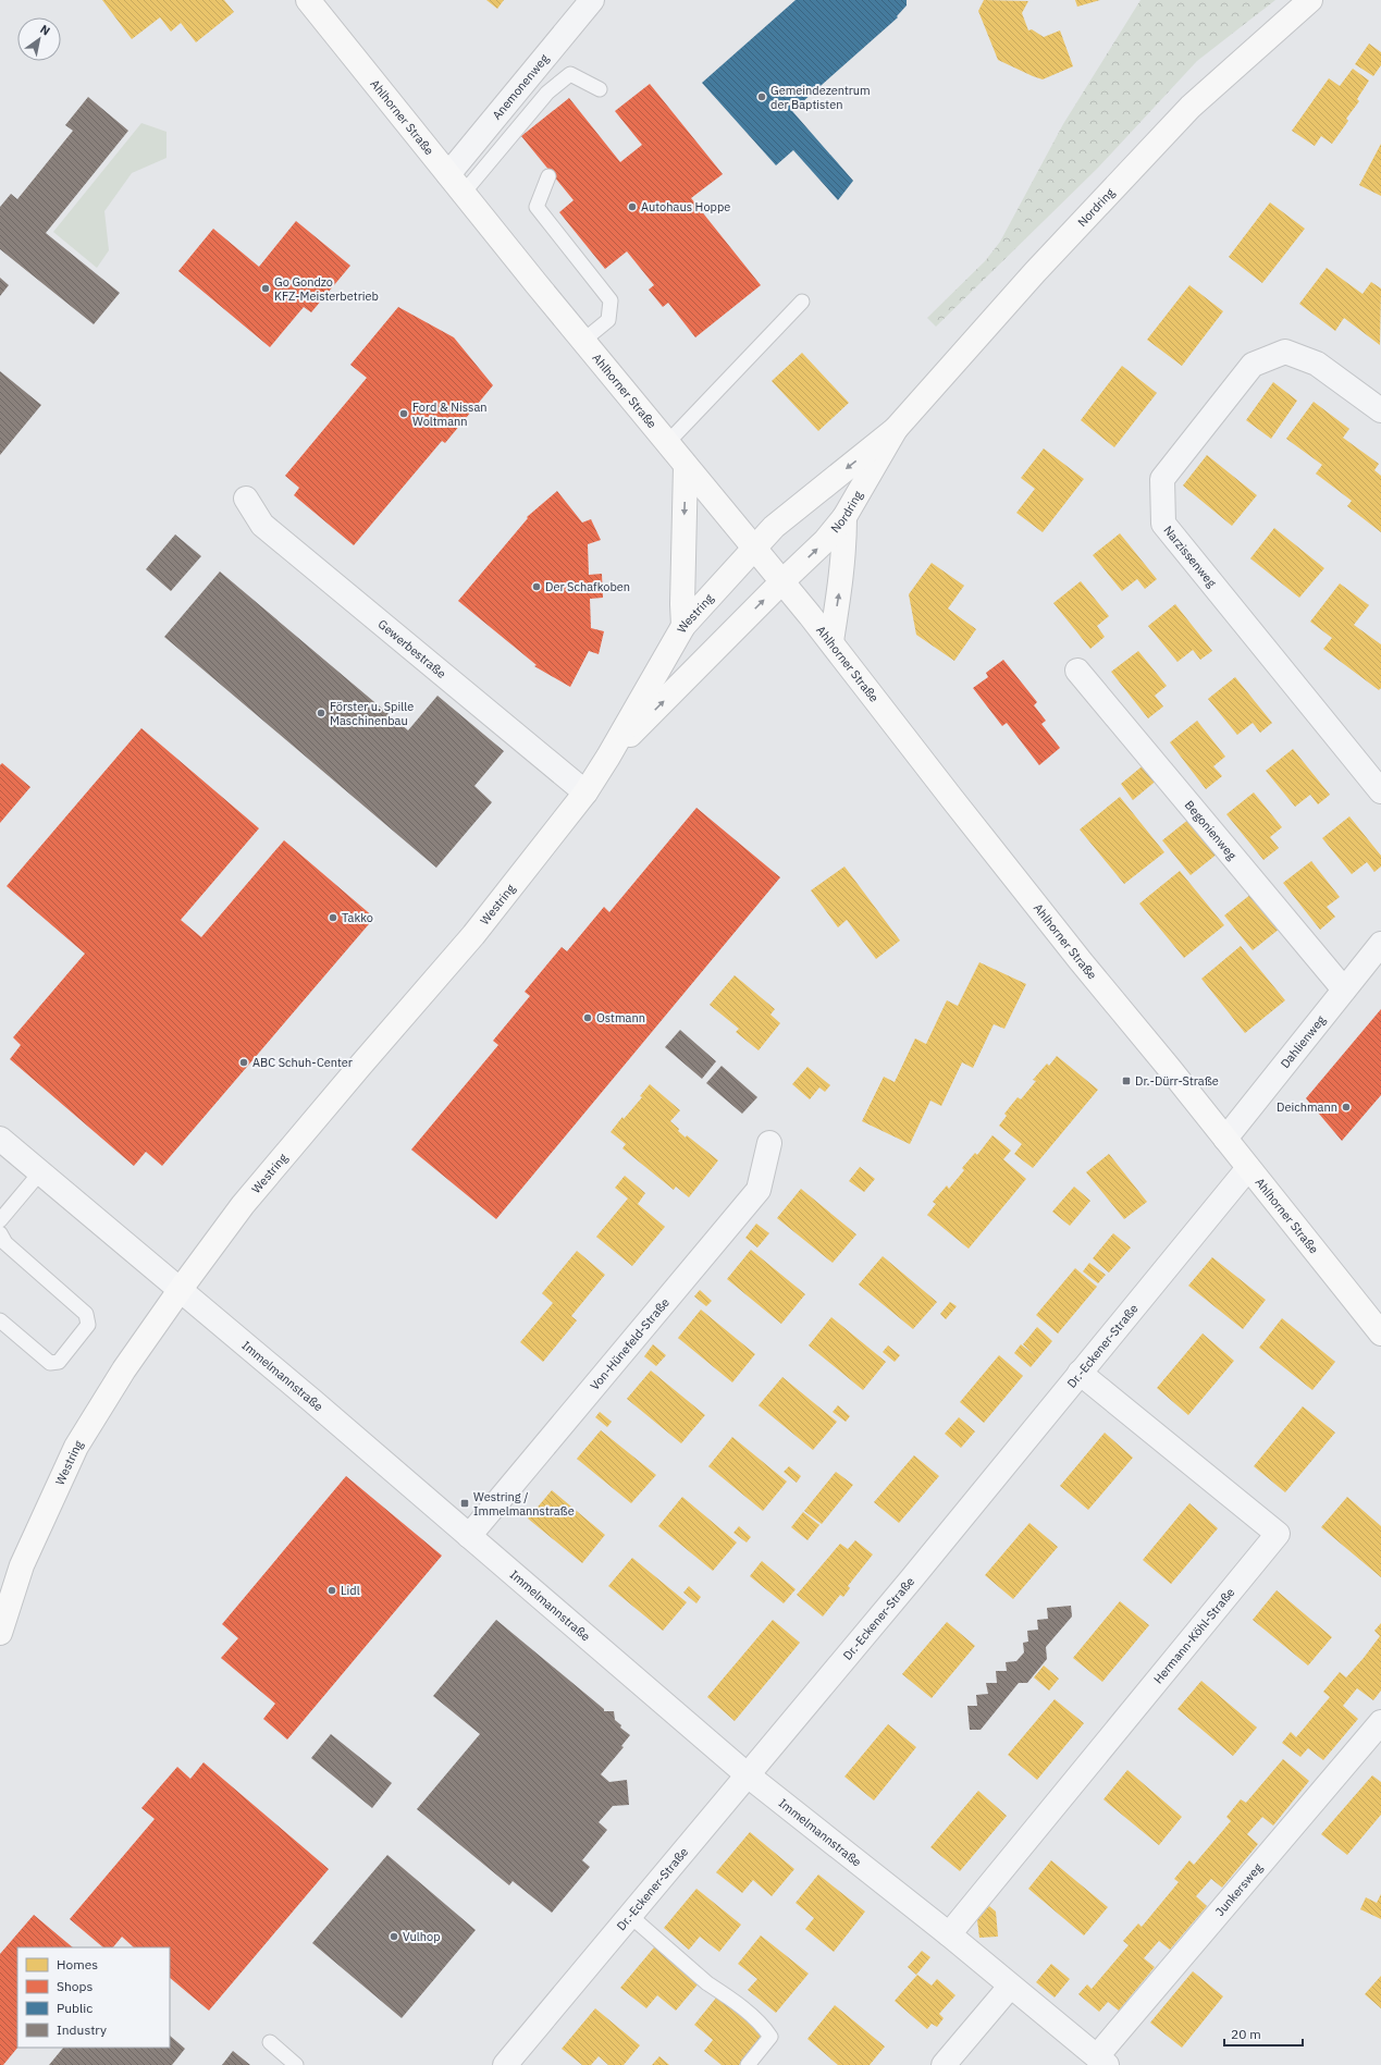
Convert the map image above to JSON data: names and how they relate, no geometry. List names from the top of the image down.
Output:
{
  "streets": {
    "main road": ["Ahlhorner Straße", "Nordring", "Westring"],
    "street": [
      "Anemonenweg",
      "Narzissenweg",
      "Gewerbestraße",
      "Begonienweg",
      "Dahlienweg",
      "Von-Hünefeld-Straße",
      "Dr.-Eckener-Straße",
      "Immelmannstraße",
      "Hermann-Köhl-Straße",
      "Junkersweg"
    ]
  },
  "crossings": [
    ["Anemonenweg", "Ahlhorner Straße"],
    ["Ahlhorner Straße", "Nordring"],
    ["Ahlhorner Straße", "Westring"],
    ["Ahlhorner Straße", "Dahlienweg"],
    ["Ahlhorner Straße", "Dr.-Eckener-Straße"],
    ["Nordring", "Westring"],
    ["Westring", "Gewerbestraße"],
    ["Westring", "Immelmannstraße"],
    ["Begonienweg", "Dahlienweg"],
    ["Von-Hünefeld-Straße", "Immelmannstraße"],
    ["Dr.-Eckener-Straße", "Immelmannstraße"],
    ["Dr.-Eckener-Straße", "Hermann-Köhl-Straße"],
    ["Immelmannstraße", "Hermann-Köhl-Straße"],
    ["Immelmannstraße", "Junkersweg"]
  ],
  "places": {
    "other": [
      "Gemeindezentrum der Baptisten",
      "Autohaus Hoppe",
      "Go Gondzo KFZ-Meisterbetrieb",
      "Ford & Nissan Woltmann",
      "Der Schafkoben",
      "Förster u. Spille Maschinenbau",
      "Takko",
      "Ostmann",
      "ABC Schuh-Center",
      "Deichmann",
      "Lidl",
      "Vulhop"
    ],
    "transit": ["Dr.-Dürr-Straße", "Westring / Immelmannstraße"]
  },
  "legend": [
    "Homes",
    "Shops",
    "Public",
    "Industry"
  ],
  "scale_bar": "20 m",
  "north": "top right"
}
